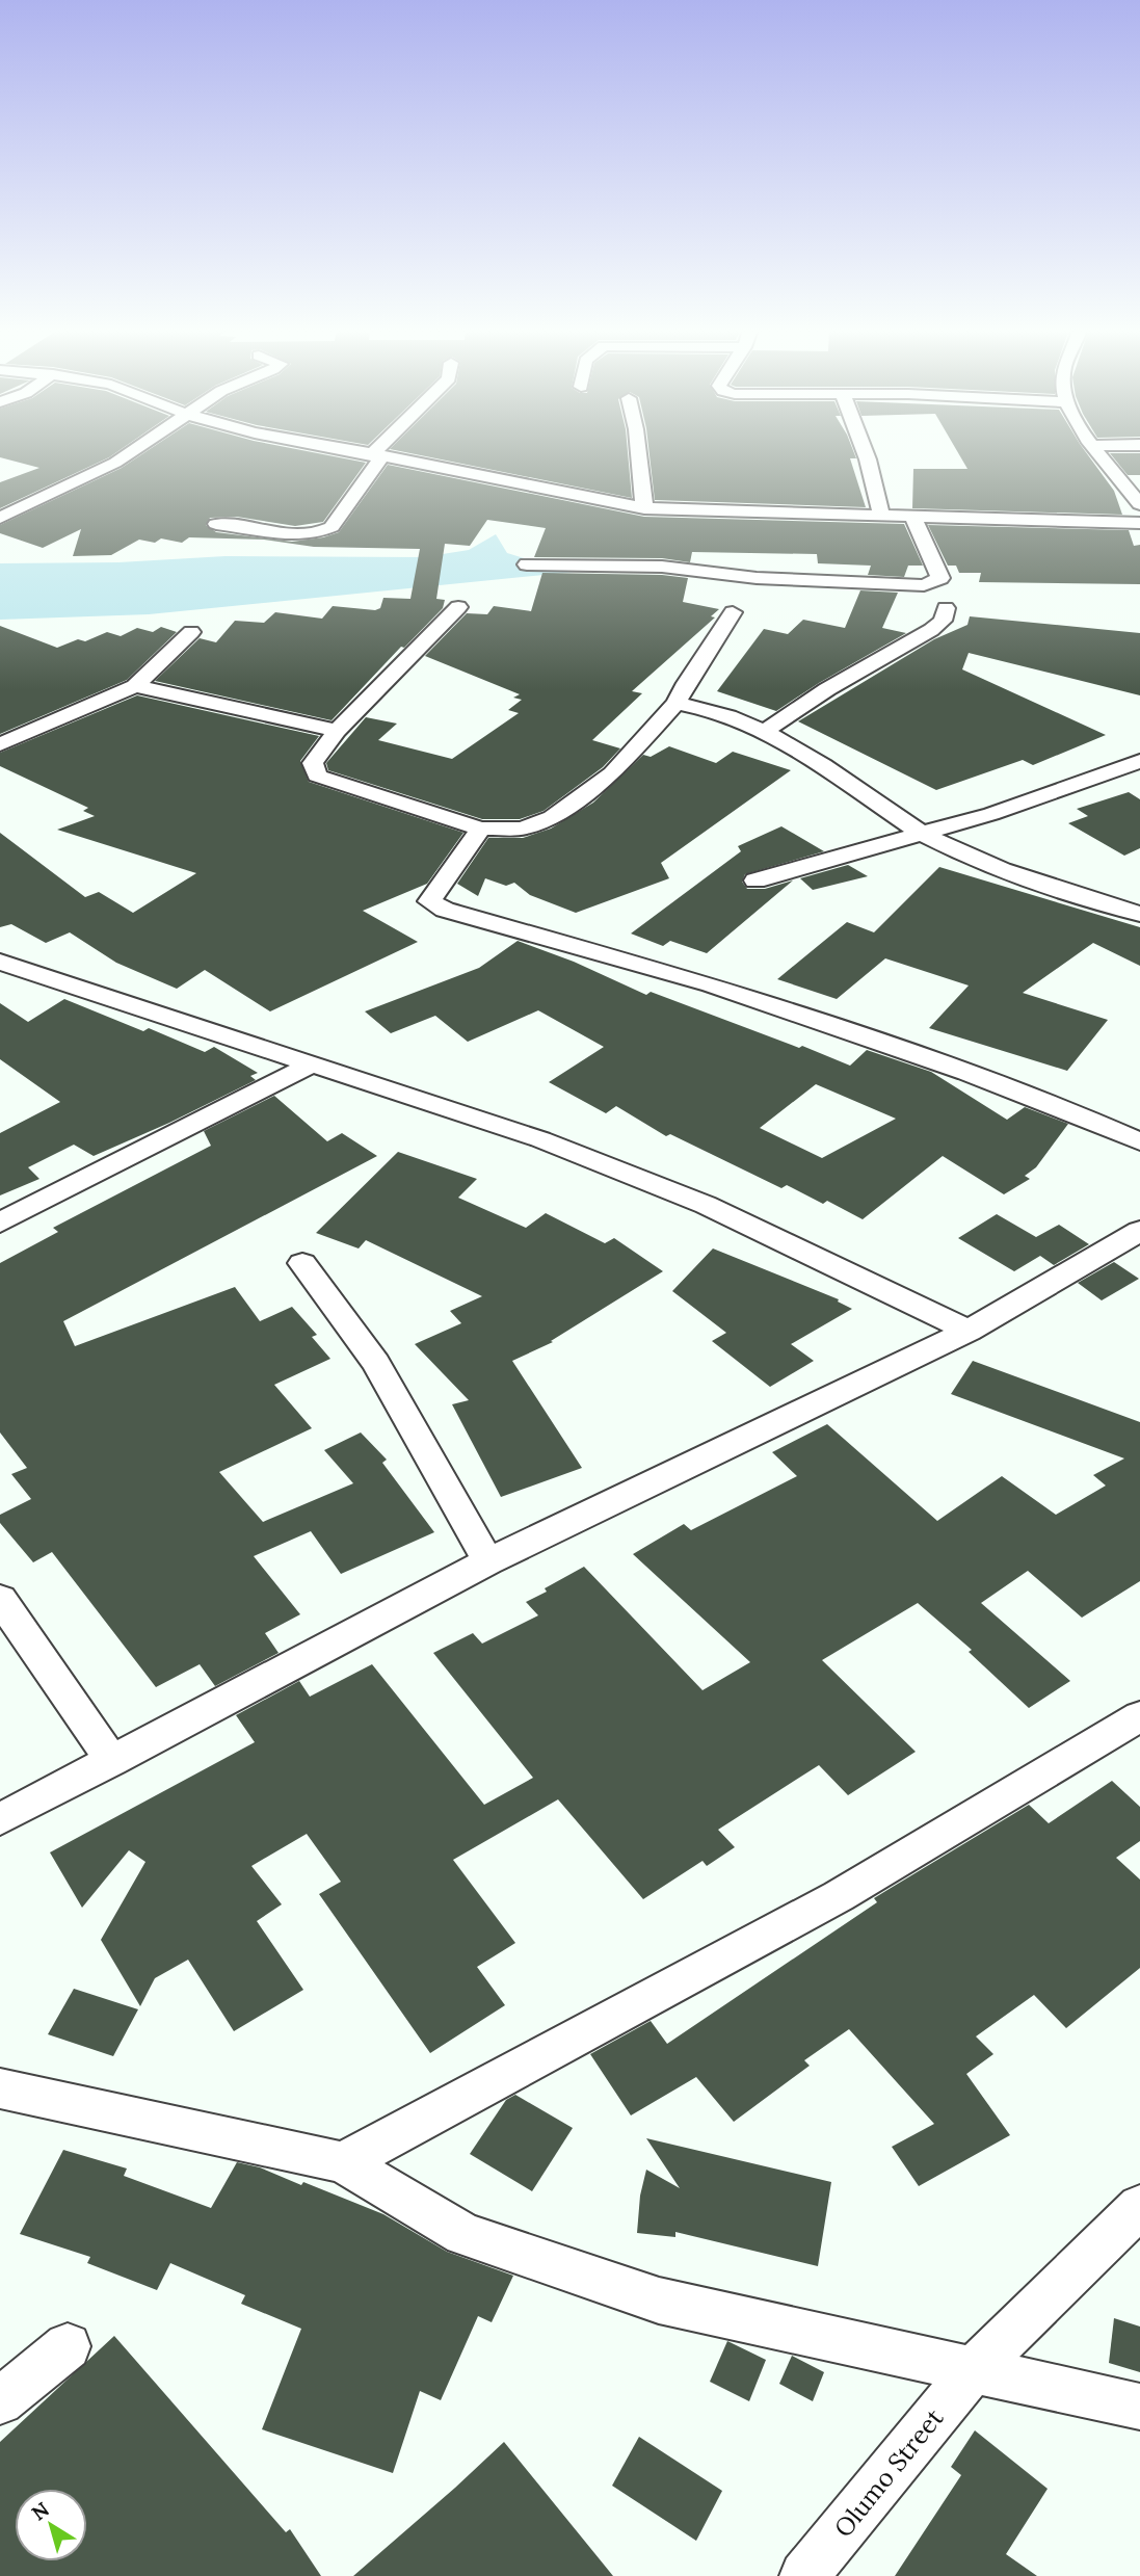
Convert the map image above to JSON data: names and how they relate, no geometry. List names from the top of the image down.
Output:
{
  "streets": {
    "street": ["Olumo Street"]
  },
  "north": "top left"
}
